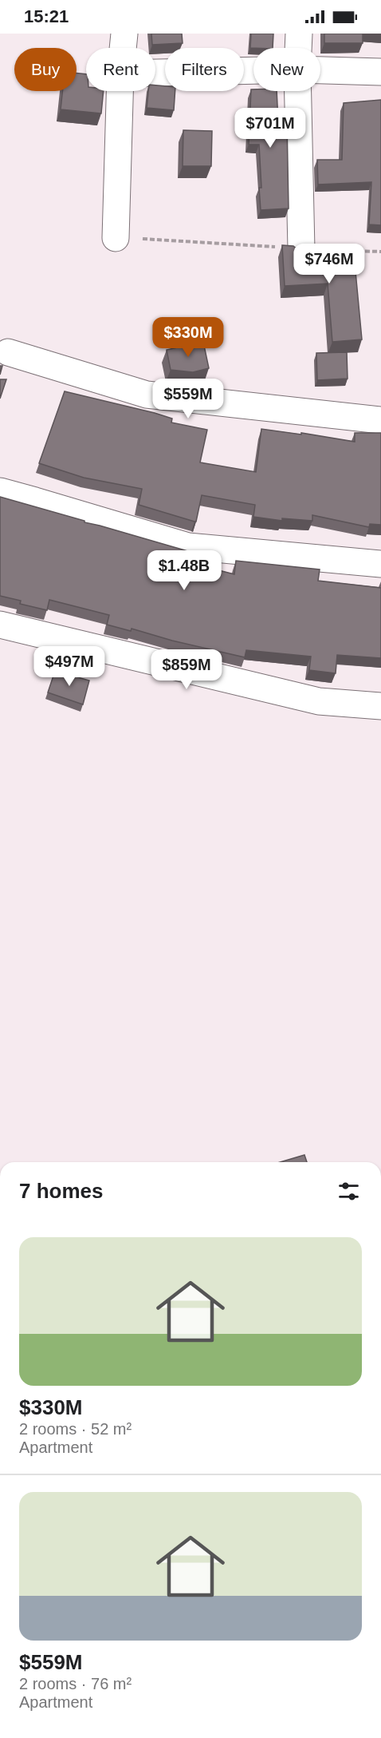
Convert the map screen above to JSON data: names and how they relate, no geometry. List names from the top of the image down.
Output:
{
  "page": {
    "status": "15:21",
    "chip": [
      "Buy",
      "Rent",
      "Filters",
      "New"
    ],
    "price": [
      "$701M",
      "$746M",
      "$330M",
      "$559M",
      "$1.48B",
      "$497M",
      "$859M"
    ],
    "heading": "7 homes",
    "list": [
      {
        "name": "$330M",
        "note": "2 rooms · 52 m² · Apartment"
      },
      {
        "name": "$559M",
        "note": "2 rooms · 76 m² · Apartment"
      }
    ]
  }
}
